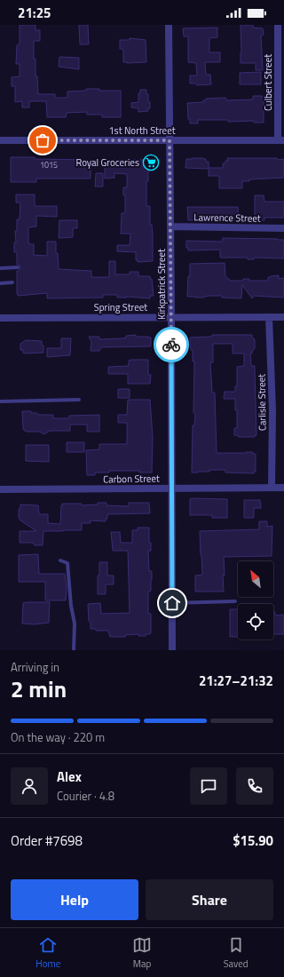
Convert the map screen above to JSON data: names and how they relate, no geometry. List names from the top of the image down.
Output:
{
  "streets": {
    "street": [
      "Culbert Street",
      "1st North Street",
      "Lawrence Street",
      "Kirkpatrick Street",
      "Spring Street",
      "Carlisle Street",
      "Carbon Street"
    ]
  },
  "crossings": [
    ["Culbert Street", "1st North Street"],
    ["1st North Street", "Kirkpatrick Street"],
    ["Lawrence Street", "Kirkpatrick Street"],
    ["Kirkpatrick Street", "Spring Street"],
    ["Kirkpatrick Street", "Carbon Street"],
    ["Spring Street", "Carlisle Street"],
    ["Carlisle Street", "Carbon Street"]
  ],
  "places": {
    "supermarket": ["Royal Groceries"]
  },
  "house_numbers": ["1015"],
  "north": "top left",
  "page": {
    "status": "21:25",
    "heading": ["2 min", "Arriving in", "21:27–21:32"],
    "panel": [
      "Alex",
      "Courier · 4.8",
      "Order #7698",
      "$15.90"
    ],
    "bar": "On the way · 220 m",
    "buttons": ["Help", "Share"],
    "tabs": ["Home", "Map", "Saved"]
  }
}
